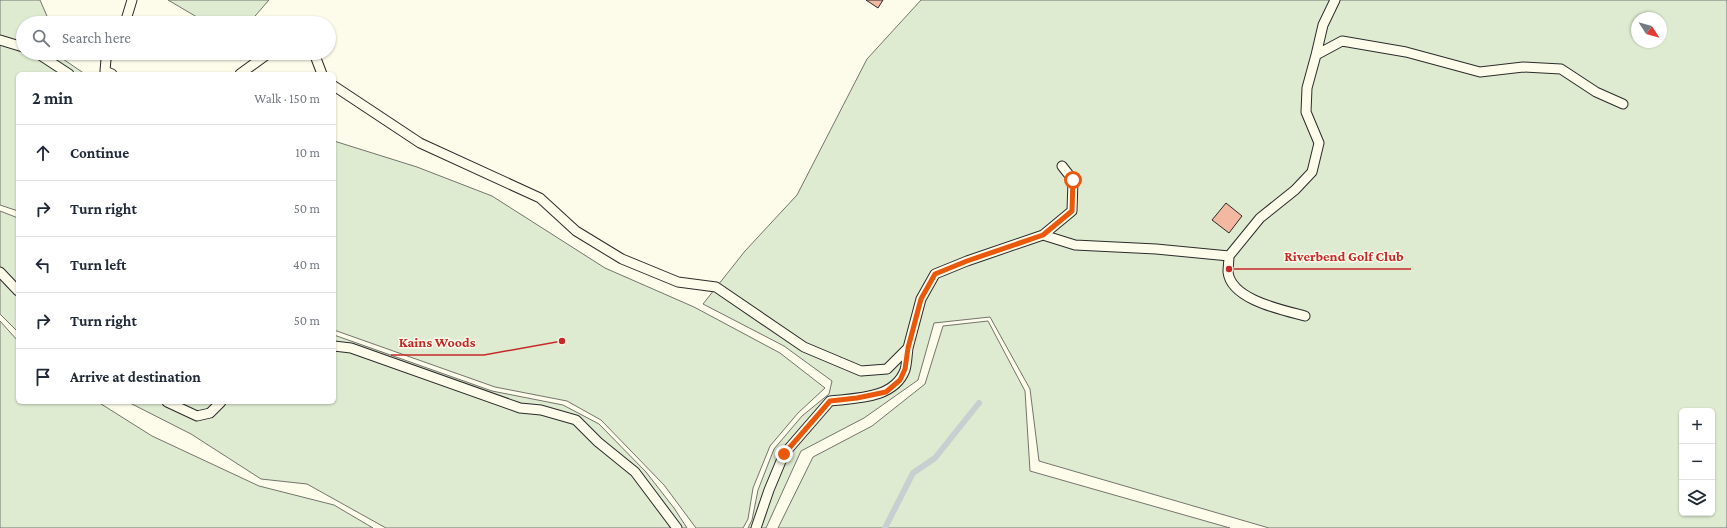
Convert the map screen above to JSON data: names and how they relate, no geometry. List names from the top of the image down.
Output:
{
  "places": ["Riverbend Golf Club", "Kains Woods"],
  "north": "bottom right",
  "page": {
    "search": "Search here",
    "heading": ["2 min", "Walk · 150 m"],
    "list": [
      ["Continue", "10 m"],
      ["Turn right", "50 m"],
      ["Turn left", "40 m"],
      ["Turn right", "50 m"],
      "Arrive at destination"
    ],
    "map_buttons": ["+", "−"]
  }
}
